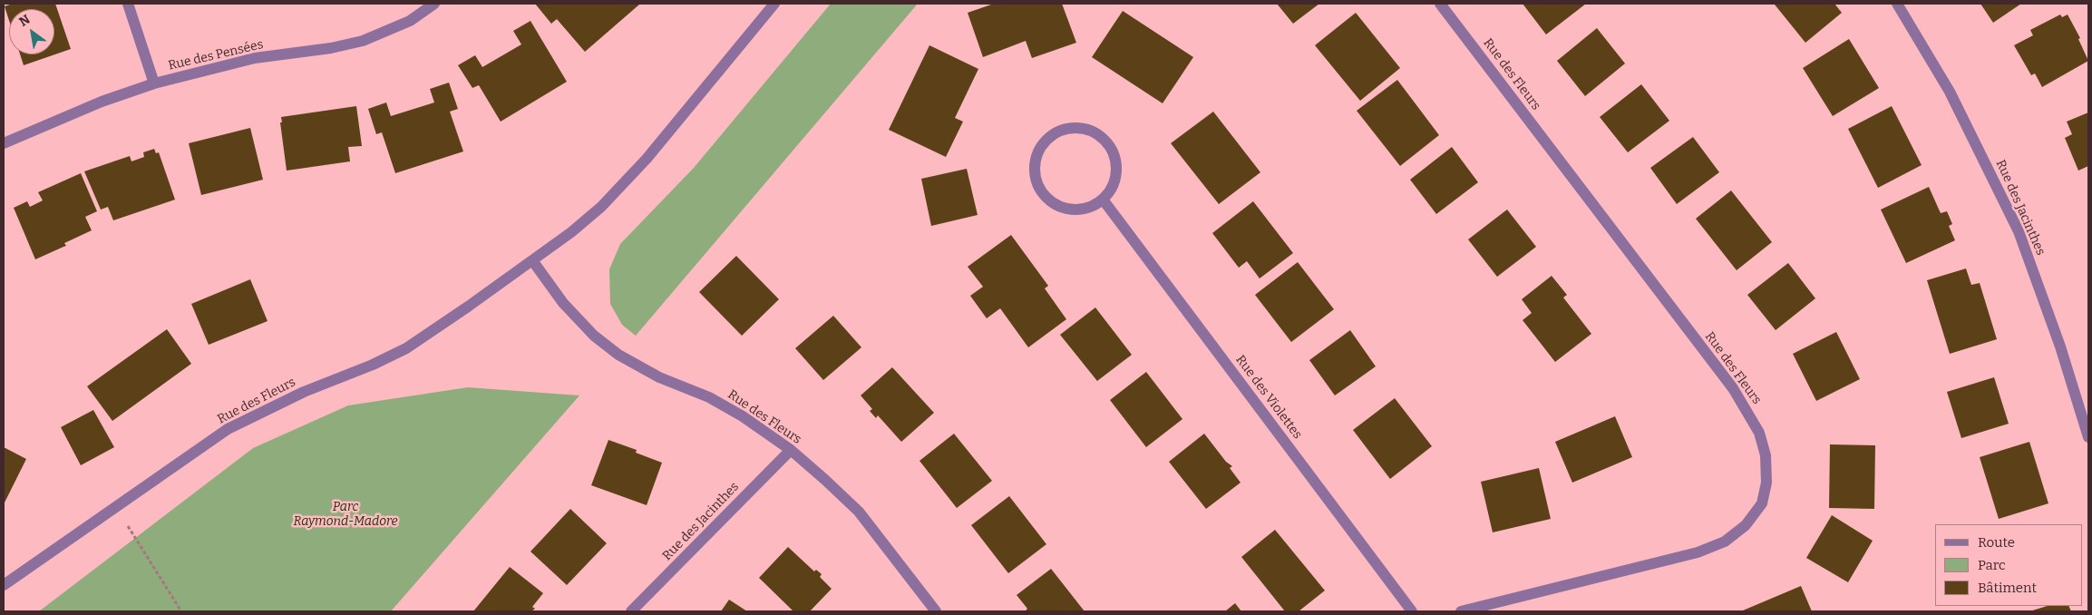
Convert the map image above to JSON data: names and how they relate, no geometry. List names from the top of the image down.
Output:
{
  "streets": {
    "street": [
      "Rue des Pensées",
      "Rue des Fleurs",
      "Rue des Jacinthes",
      "Rue des Violettes"
    ]
  },
  "crossings": [
    ["Rue des Fleurs", "Rue des Jacinthes"]
  ],
  "parks": ["Parc Raymond-Madore"],
  "legend": ["Route", "Parc", "Bâtiment"],
  "north": "top left"
}
